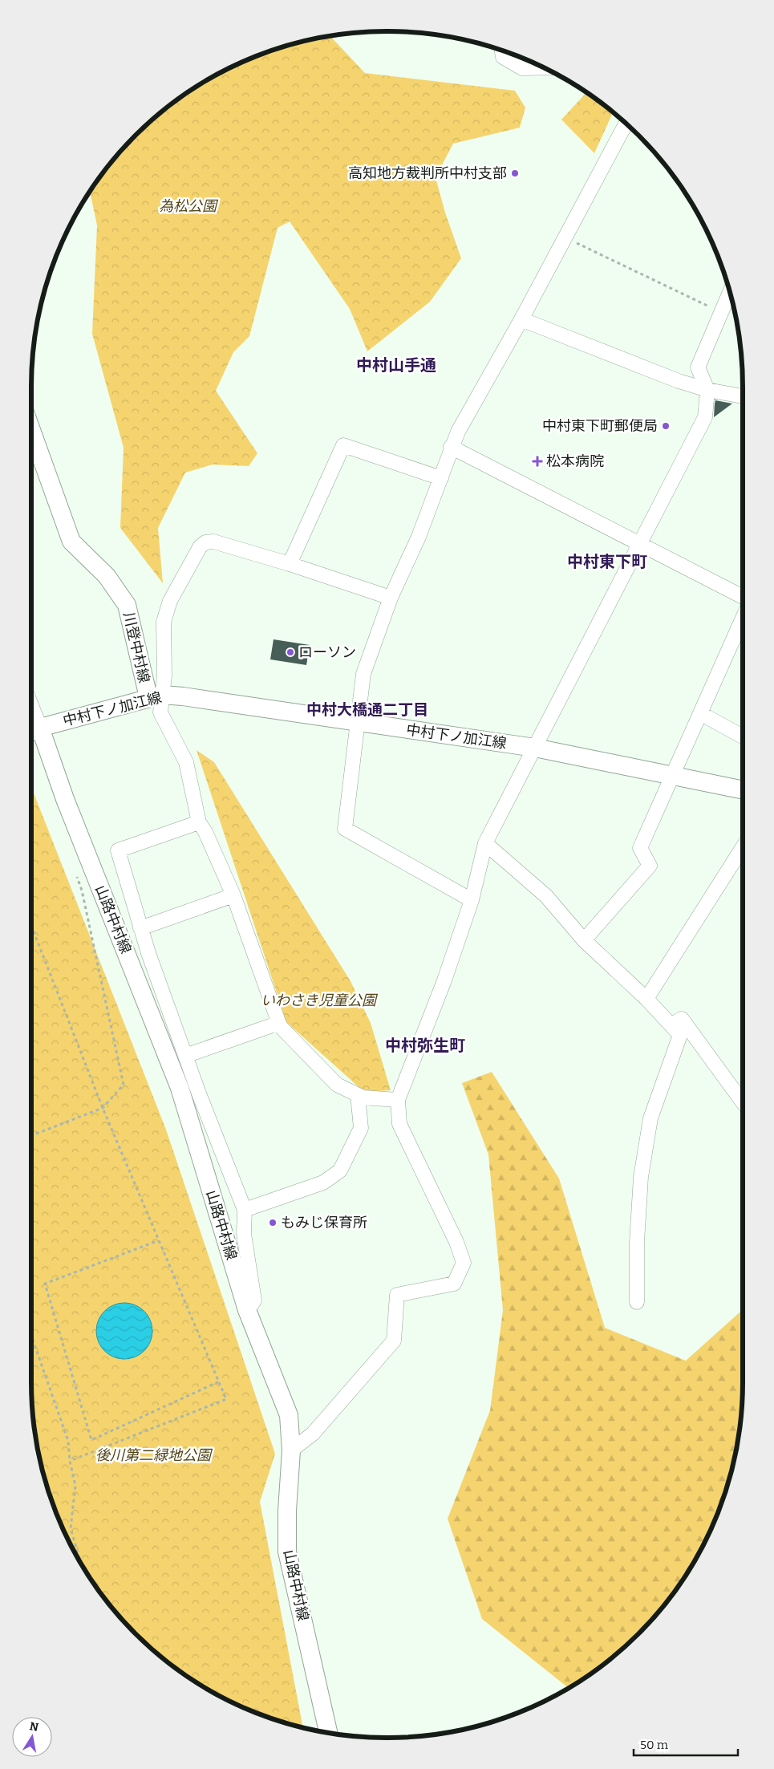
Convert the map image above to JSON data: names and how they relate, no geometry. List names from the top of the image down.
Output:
{
  "streets": {
    "main road": ["川登中村線", "中村下ノ加江線", "山路中村線"]
  },
  "crossings": [
    ["川登中村線", "中村下ノ加江線"]
  ],
  "districts": [
    "中村山手通",
    "中村東下町",
    "中村大橋通二丁目",
    "中村弥生町"
  ],
  "parks": ["為松公園", "いわさき児童公園", "後川第二緑地公園"],
  "places": {
    "other": [
      "高知地方裁判所中村支部",
      "中村東下町郵便局",
      "ローソン",
      "もみじ保育所"
    ],
    "health": ["松本病院"]
  },
  "scale_bar": "50 m",
  "north": "top"
}
